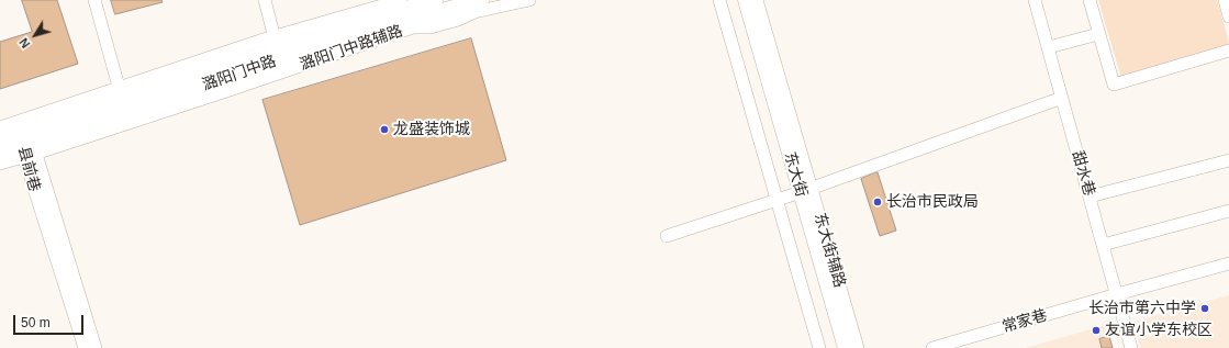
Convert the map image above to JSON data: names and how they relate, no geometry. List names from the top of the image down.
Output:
{
  "streets": {
    "main road": ["潞阳门中路", "东大街"],
    "street": [
      "潞阳门中路辅路",
      "县前巷",
      "甜水巷",
      "东大街辅路",
      "常家巷"
    ]
  },
  "crossings": [
    ["潞阳门中路辅路", "潞阳门中路"],
    ["潞阳门中路辅路", "县前巷"],
    ["潞阳门中路", "县前巷"],
    ["甜水巷", "常家巷"],
    ["东大街", "东大街辅路"]
  ],
  "places": [
    "龙盛装饰城",
    "长治市民政局",
    "长治市第六中学",
    "友谊小学东校区"
  ],
  "scale_bar": "50 m",
  "north": "bottom left"
}
